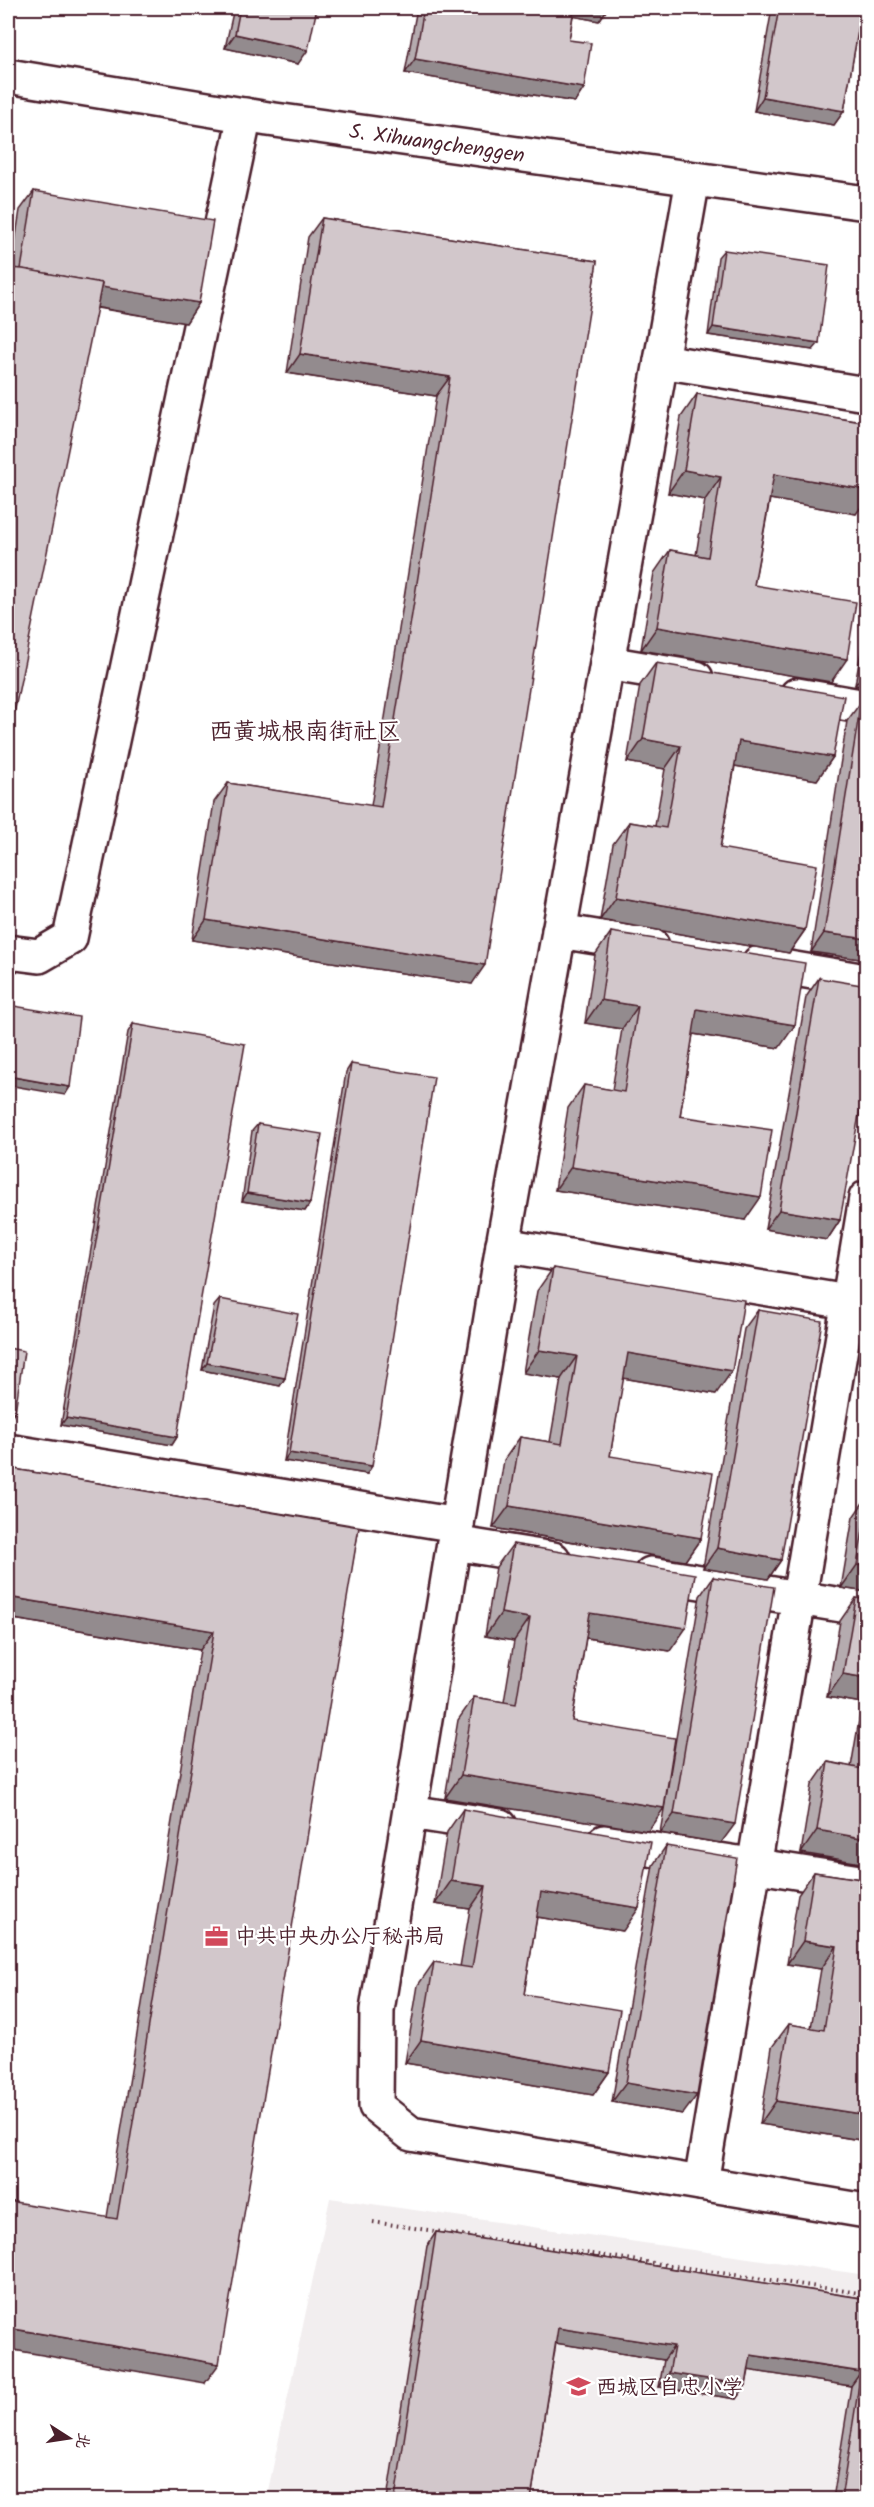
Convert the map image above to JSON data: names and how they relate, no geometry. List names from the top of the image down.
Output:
{
  "streets": {
    "street": ["S. Xihuangchenggen"]
  },
  "districts": ["西黄城根南街社区"],
  "places": {
    "office": ["中共中央办公厅秘书局"],
    "school or university": ["西城区自忠小学"]
  },
  "north": "right"
}
